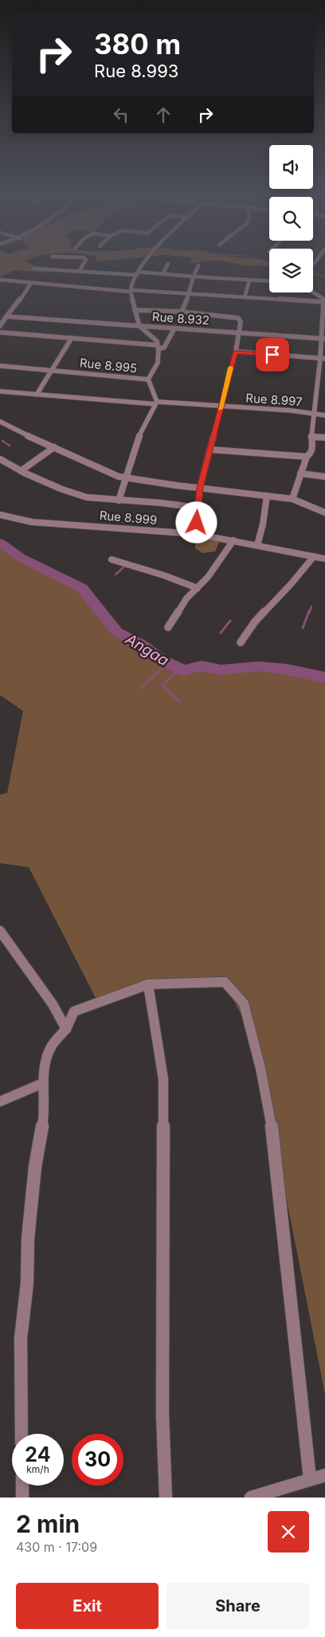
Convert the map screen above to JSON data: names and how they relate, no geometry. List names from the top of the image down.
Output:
{
  "streets": {
    "street": [
      "Rue 8.932",
      "Rue 8.995",
      "Rue 8.997",
      "Rue 8.999"
    ]
  },
  "water": ["Angaa"],
  "page": {
    "turn": ["380 m", "Rue 8.993"],
    "speed": "24 km/h",
    "limit": "30",
    "heading": ["2 min", "430 m · 17:09"],
    "buttons": ["Exit", "Share"]
  }
}
